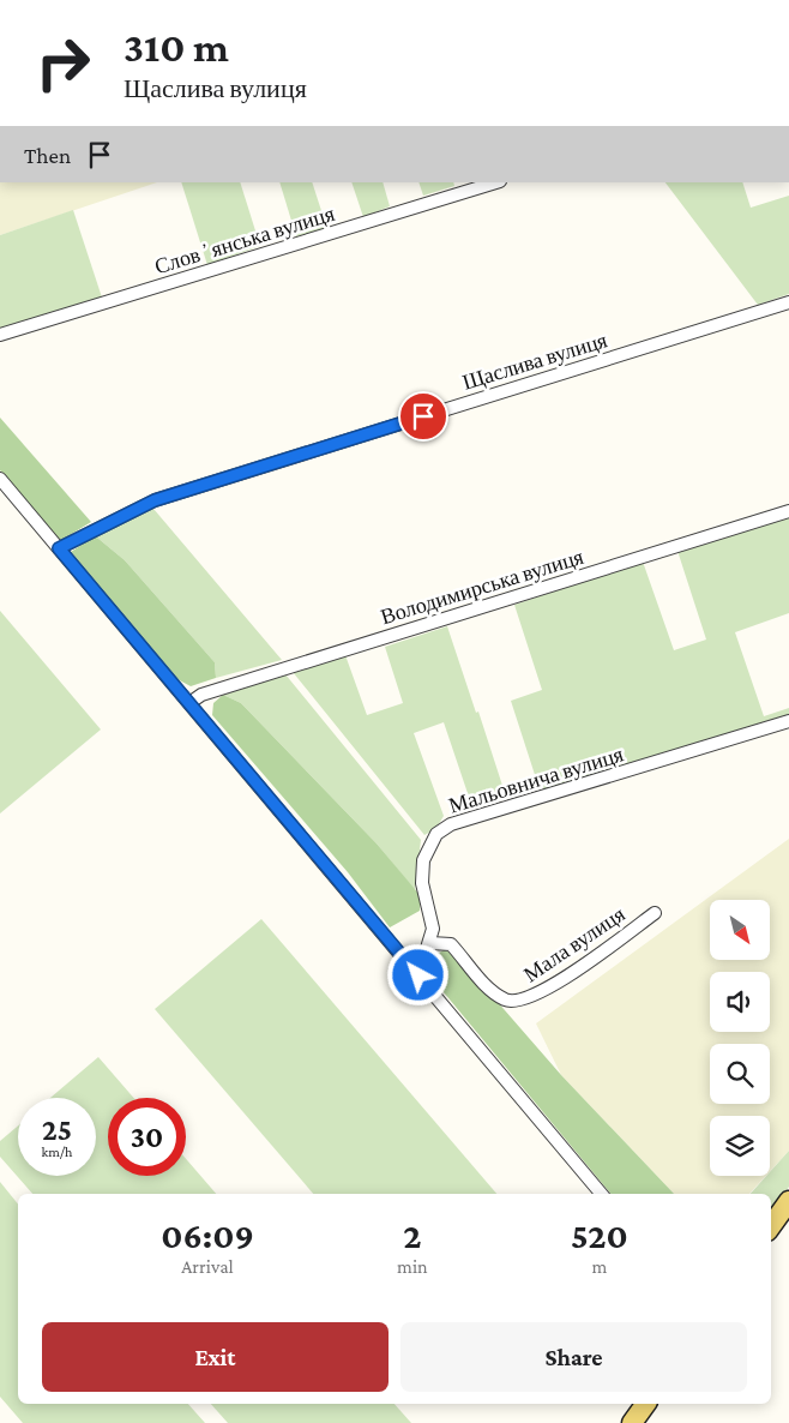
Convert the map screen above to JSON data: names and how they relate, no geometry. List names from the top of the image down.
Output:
{
  "streets": {
    "street": [
      "Словʼянська вулиця",
      "Щаслива вулиця",
      "Володимирська вулиця",
      "Мальовнича вулиця",
      "Мала вулиця"
    ]
  },
  "crossings": [
    ["Мальовнича вулиця", "Мала вулиця"]
  ],
  "north": "bottom right",
  "page": {
    "turn": ["310 m", "Щаслива вулиця"],
    "then": "Then",
    "speed": "25 km/h",
    "limit": "30",
    "eta": [
      "06:09",
      "Arrival",
      "2",
      "min",
      "520",
      "m"
    ],
    "buttons": ["Exit", "Share"]
  }
}
